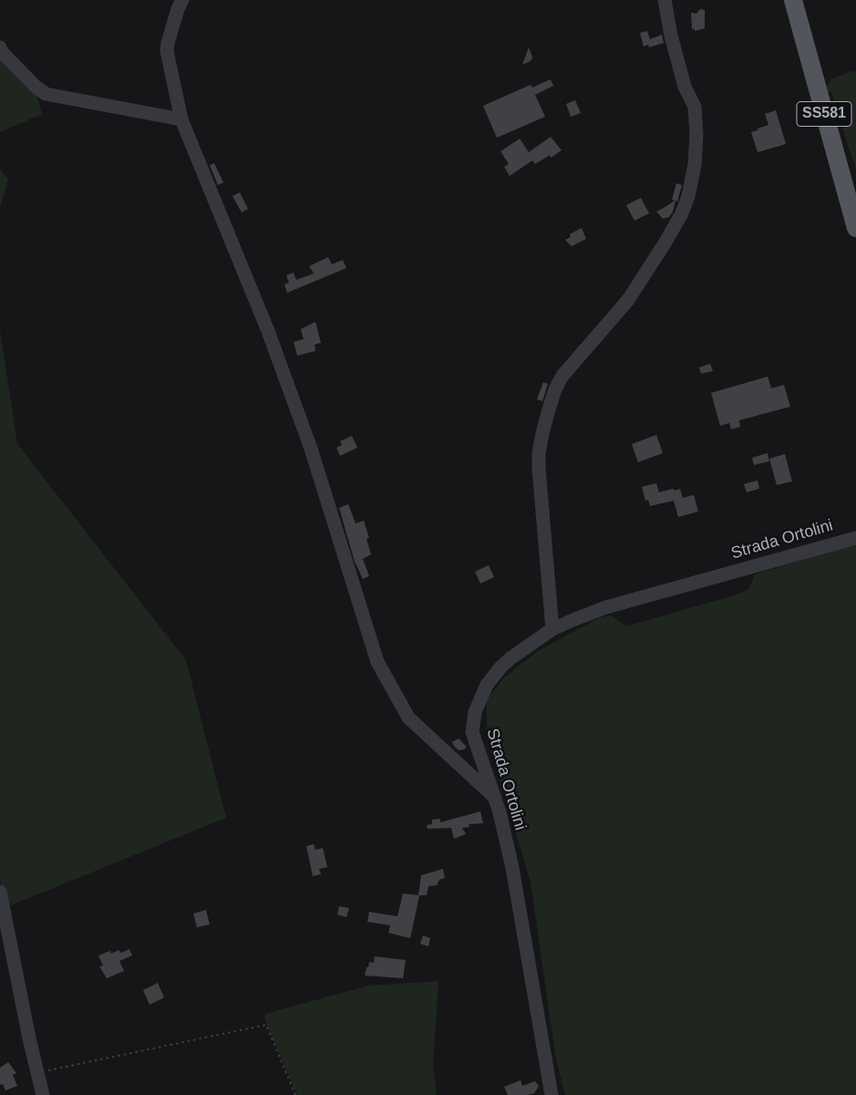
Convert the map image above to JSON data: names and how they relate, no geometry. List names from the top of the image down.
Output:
{
  "streets": {
    "main road": ["SS581"],
    "street": ["Strada Ortolini"]
  }
}
